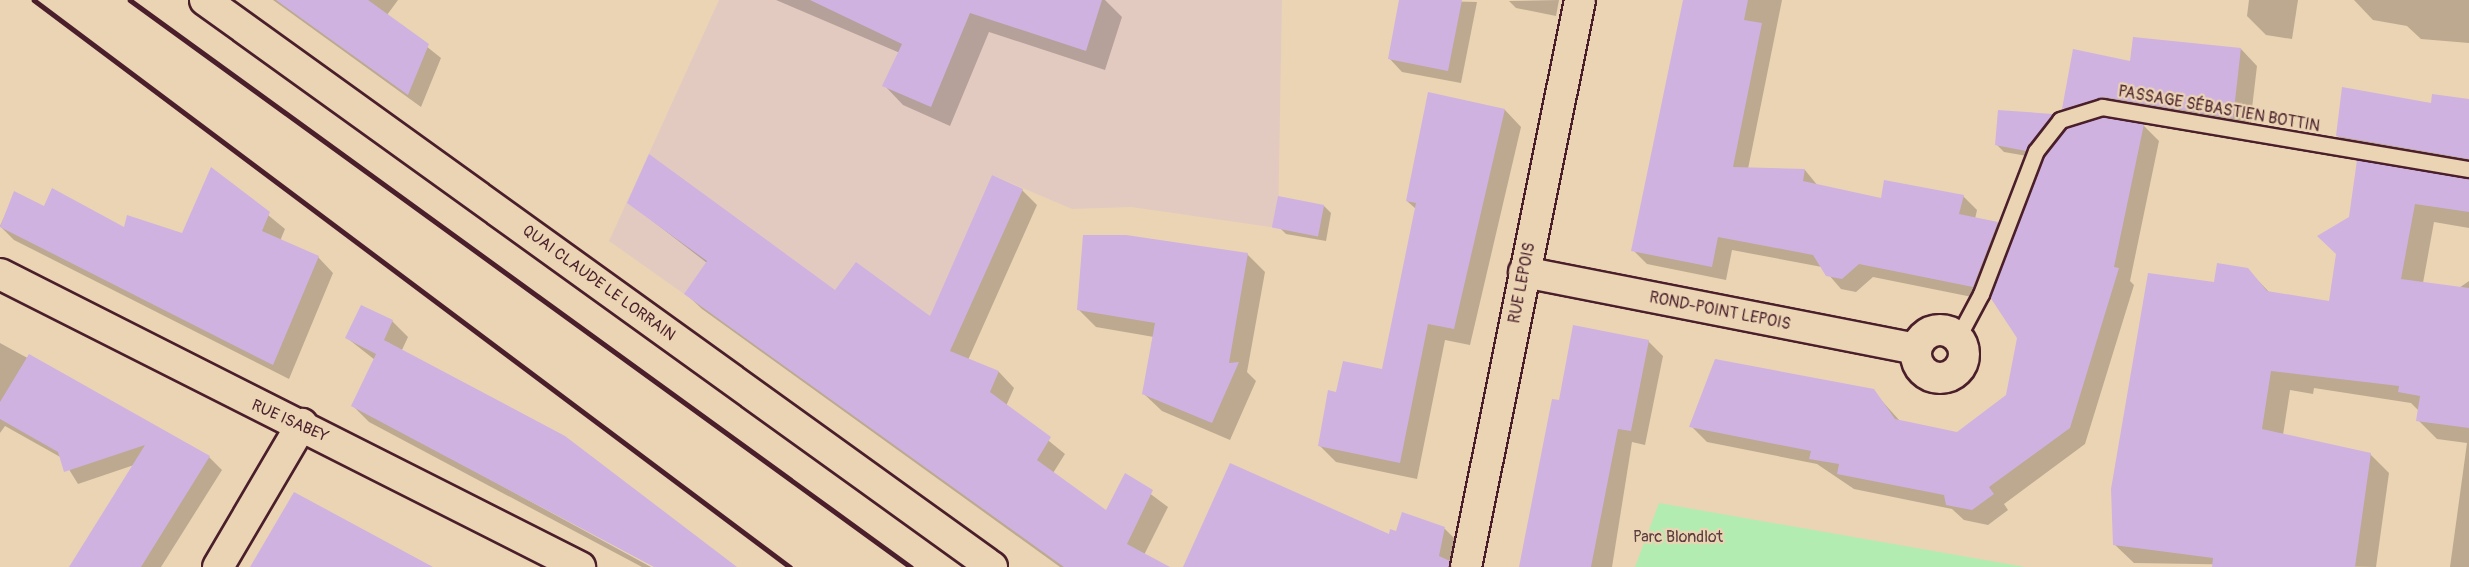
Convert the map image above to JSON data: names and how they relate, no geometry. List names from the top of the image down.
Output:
{
  "streets": {
    "street": [
      "QUAI CLAUDE LE LORRAIN",
      "RUE LEPOIS",
      "ROND-POINT LEPOIS",
      "RUE ISABEY"
    ],
    "lane": ["PASSAGE SÉBASTIEN BOTTIN"]
  },
  "crossings": [
    ["PASSAGE SÉBASTIEN BOTTIN", "ROND-POINT LEPOIS"],
    ["RUE LEPOIS", "ROND-POINT LEPOIS"]
  ],
  "parks": ["Parc Blondlot"]
}
